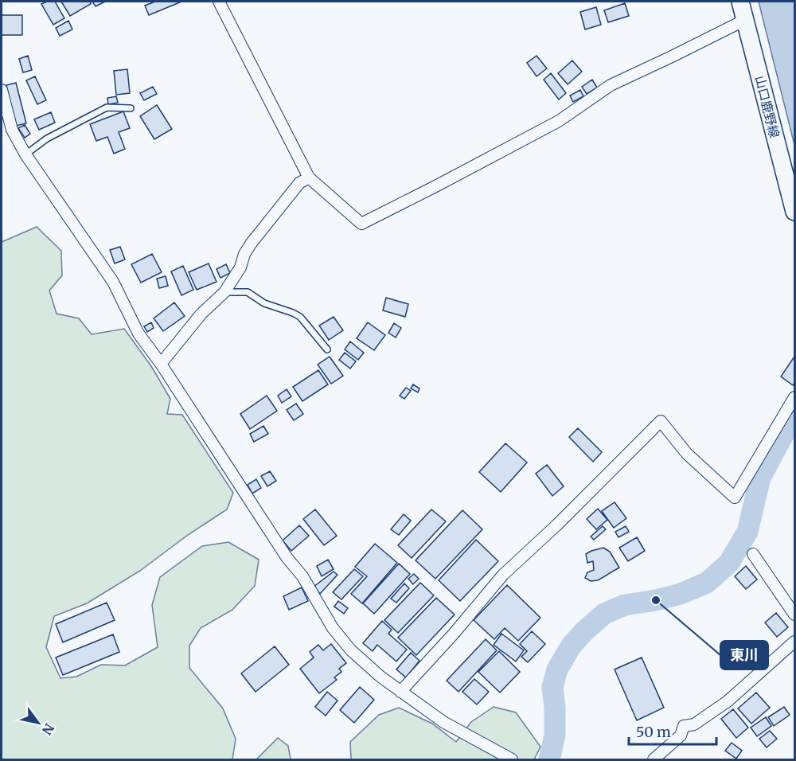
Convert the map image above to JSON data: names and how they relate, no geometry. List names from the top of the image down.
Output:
{
  "streets": {
    "main road": ["山口鹿野線"]
  },
  "places": ["東川"],
  "scale_bar": "50 m",
  "north": "bottom right"
}
